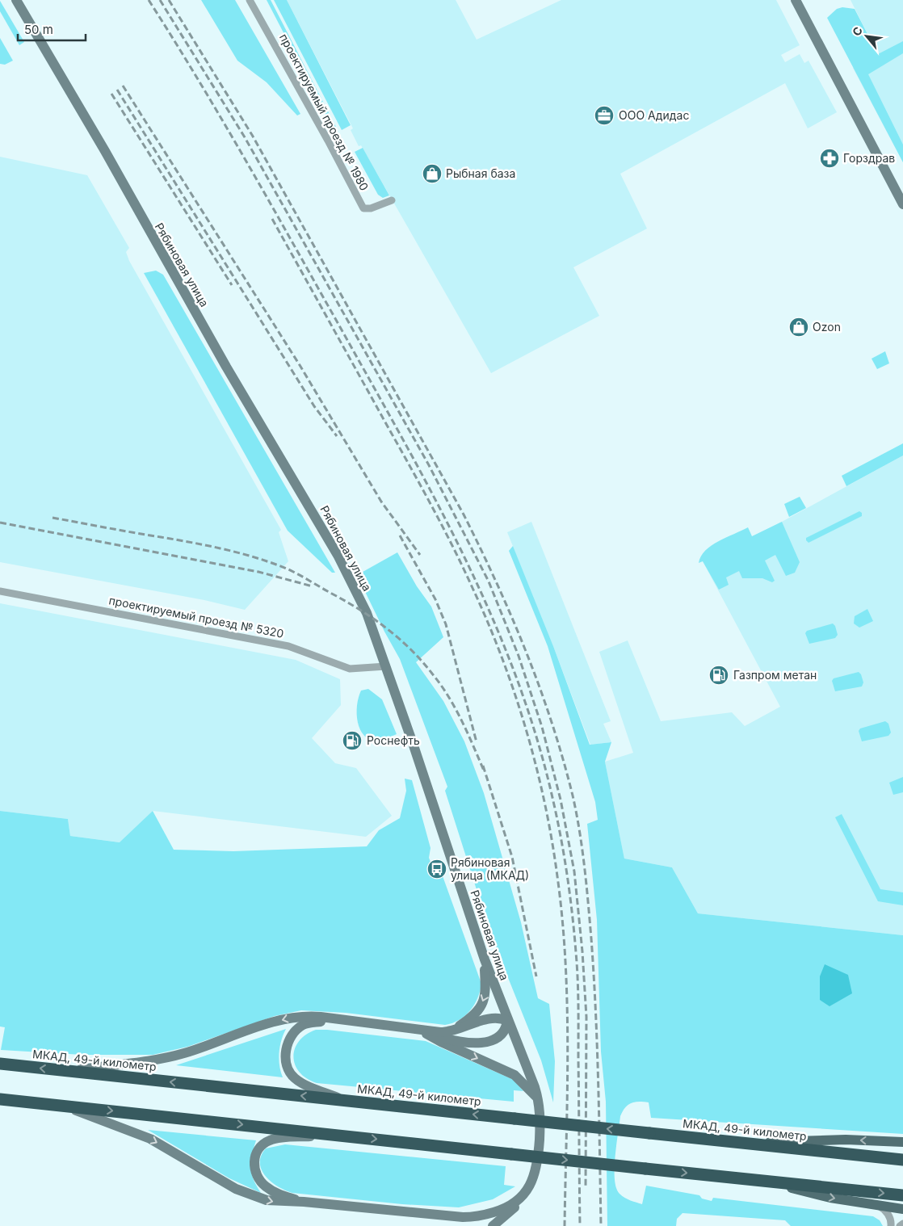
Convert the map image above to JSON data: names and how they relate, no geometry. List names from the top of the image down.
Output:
{
  "streets": {
    "highway": ["МКАД, 49-й километр"],
    "street": ["проектируемый проезд № 1980", "Рябиновая улица", "проектируемый проезд № 5320"]
  },
  "crossings": [
    ["Рябиновая улица", "проектируемый проезд № 5320"]
  ],
  "places": {
    "office": ["ООО Адидас"],
    "pharmacy": ["Горздрав"],
    "shop": ["Рыбная база", "Ozon"],
    "fuel station": ["Газпром метан", "Роснефть"],
    "bus stop": ["Рябиновая улица (МКАД)"]
  },
  "scale_bar": "50 m",
  "north": "top left"
}
